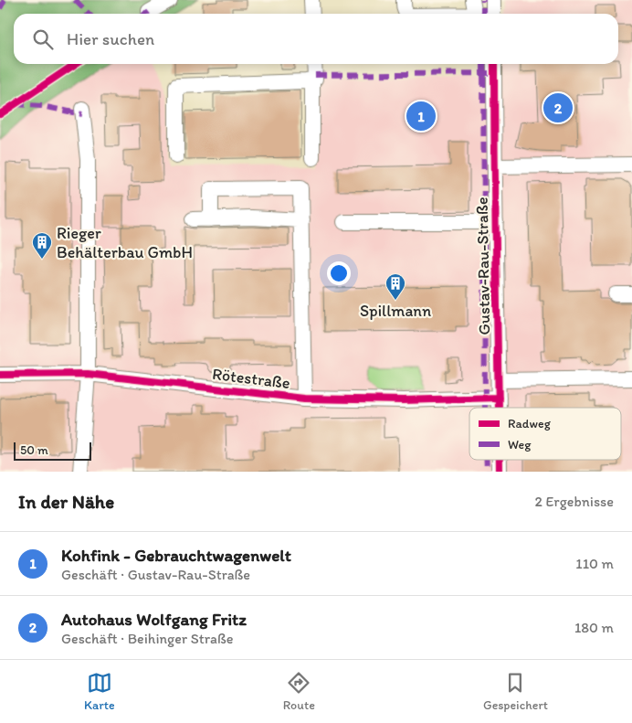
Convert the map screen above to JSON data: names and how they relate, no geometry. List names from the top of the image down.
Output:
{
  "streets": {
    "street": ["Gustav-Rau-Straße", "Rötestraße"]
  },
  "crossings": [
    ["Gustav-Rau-Straße", "Rötestraße"]
  ],
  "places": {
    "building": ["Rieger Behälterbau GmbH", "Spillmann"]
  },
  "legend": ["Radweg", "Weg"],
  "scale_bar": "50 m",
  "page": {
    "search": "Hier suchen",
    "pins": ["2", "1"],
    "scale": "50 m",
    "heading": ["In der Nähe", "2 Ergebnisse"],
    "list": [
      {
        "mark": "1",
        "name": "Kohfink - Gebrauchtwagenwelt",
        "note": "Geschäft · Gustav-Rau-Straße",
        "value": "110 m"
      },
      {
        "mark": "2",
        "name": "Autohaus Wolfgang Fritz",
        "note": "Geschäft · Beihinger Straße",
        "value": "180 m"
      }
    ],
    "nav": ["Karte", "Route", "Gespeichert"]
  }
}
